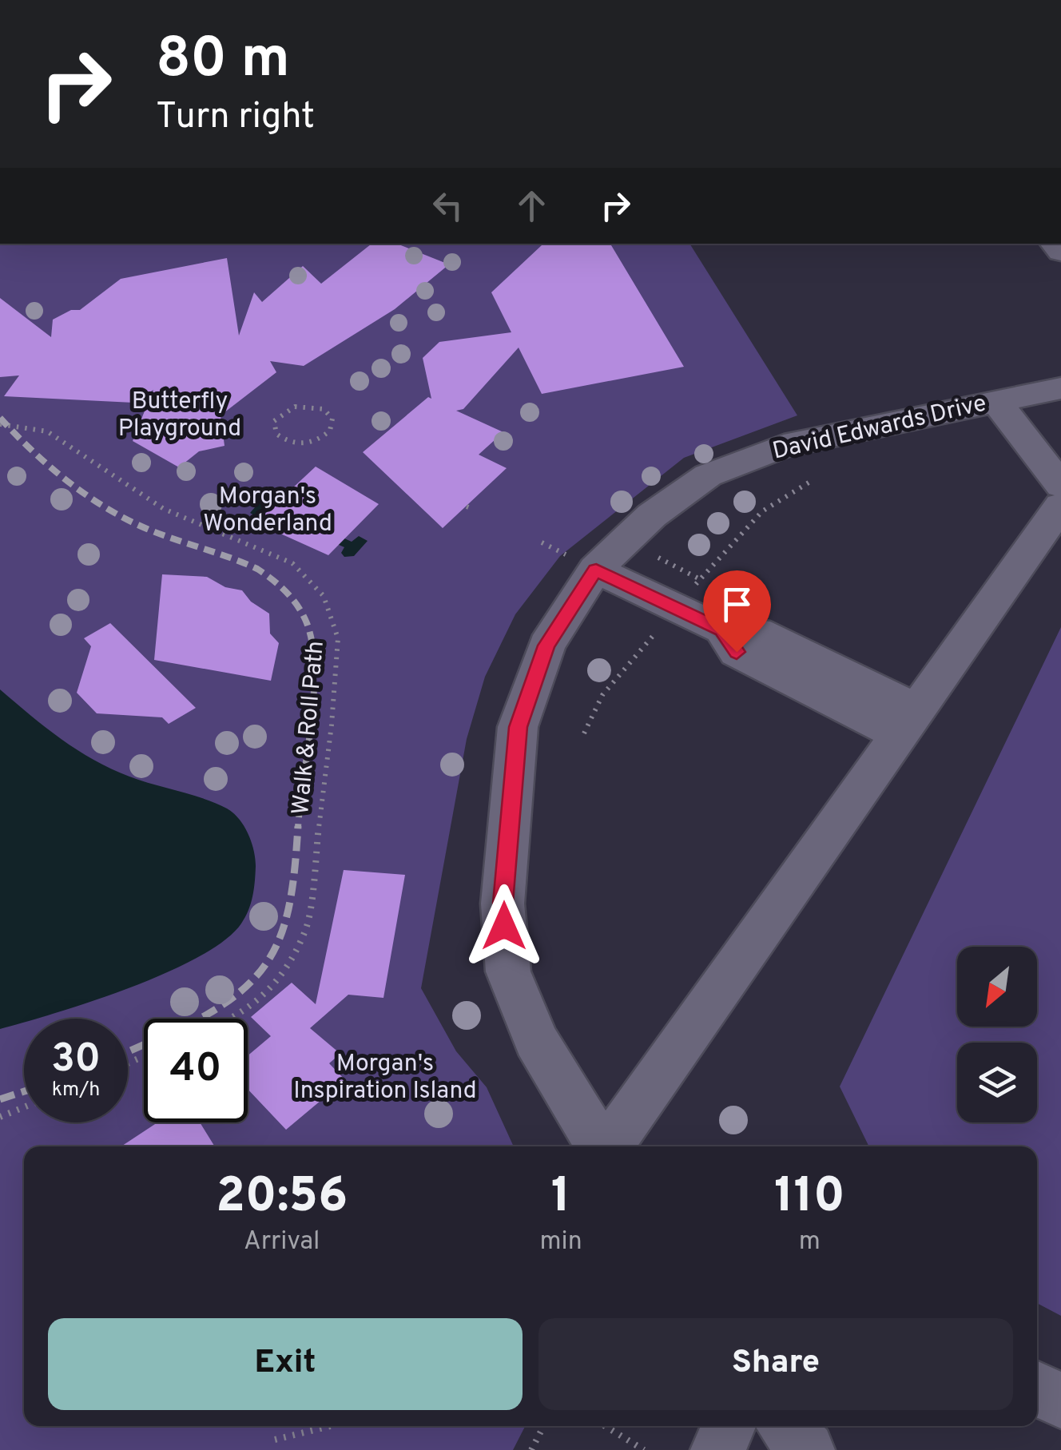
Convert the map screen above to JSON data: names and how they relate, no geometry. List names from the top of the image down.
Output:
{
  "streets": {
    "street": ["David Edwards Drive"],
    "path": ["Walk & Roll Path"]
  },
  "parks": ["Butterfly Playground", "Morgan's Wonderland", "Morgan's Inspiration Island"],
  "north": "bottom left",
  "page": {
    "turn": ["80 m", "Turn right"],
    "speed": "30 km/h",
    "limit": "40",
    "eta": [
      "20:56",
      "Arrival",
      "1",
      "min",
      "110",
      "m"
    ],
    "buttons": ["Exit", "Share"]
  }
}
